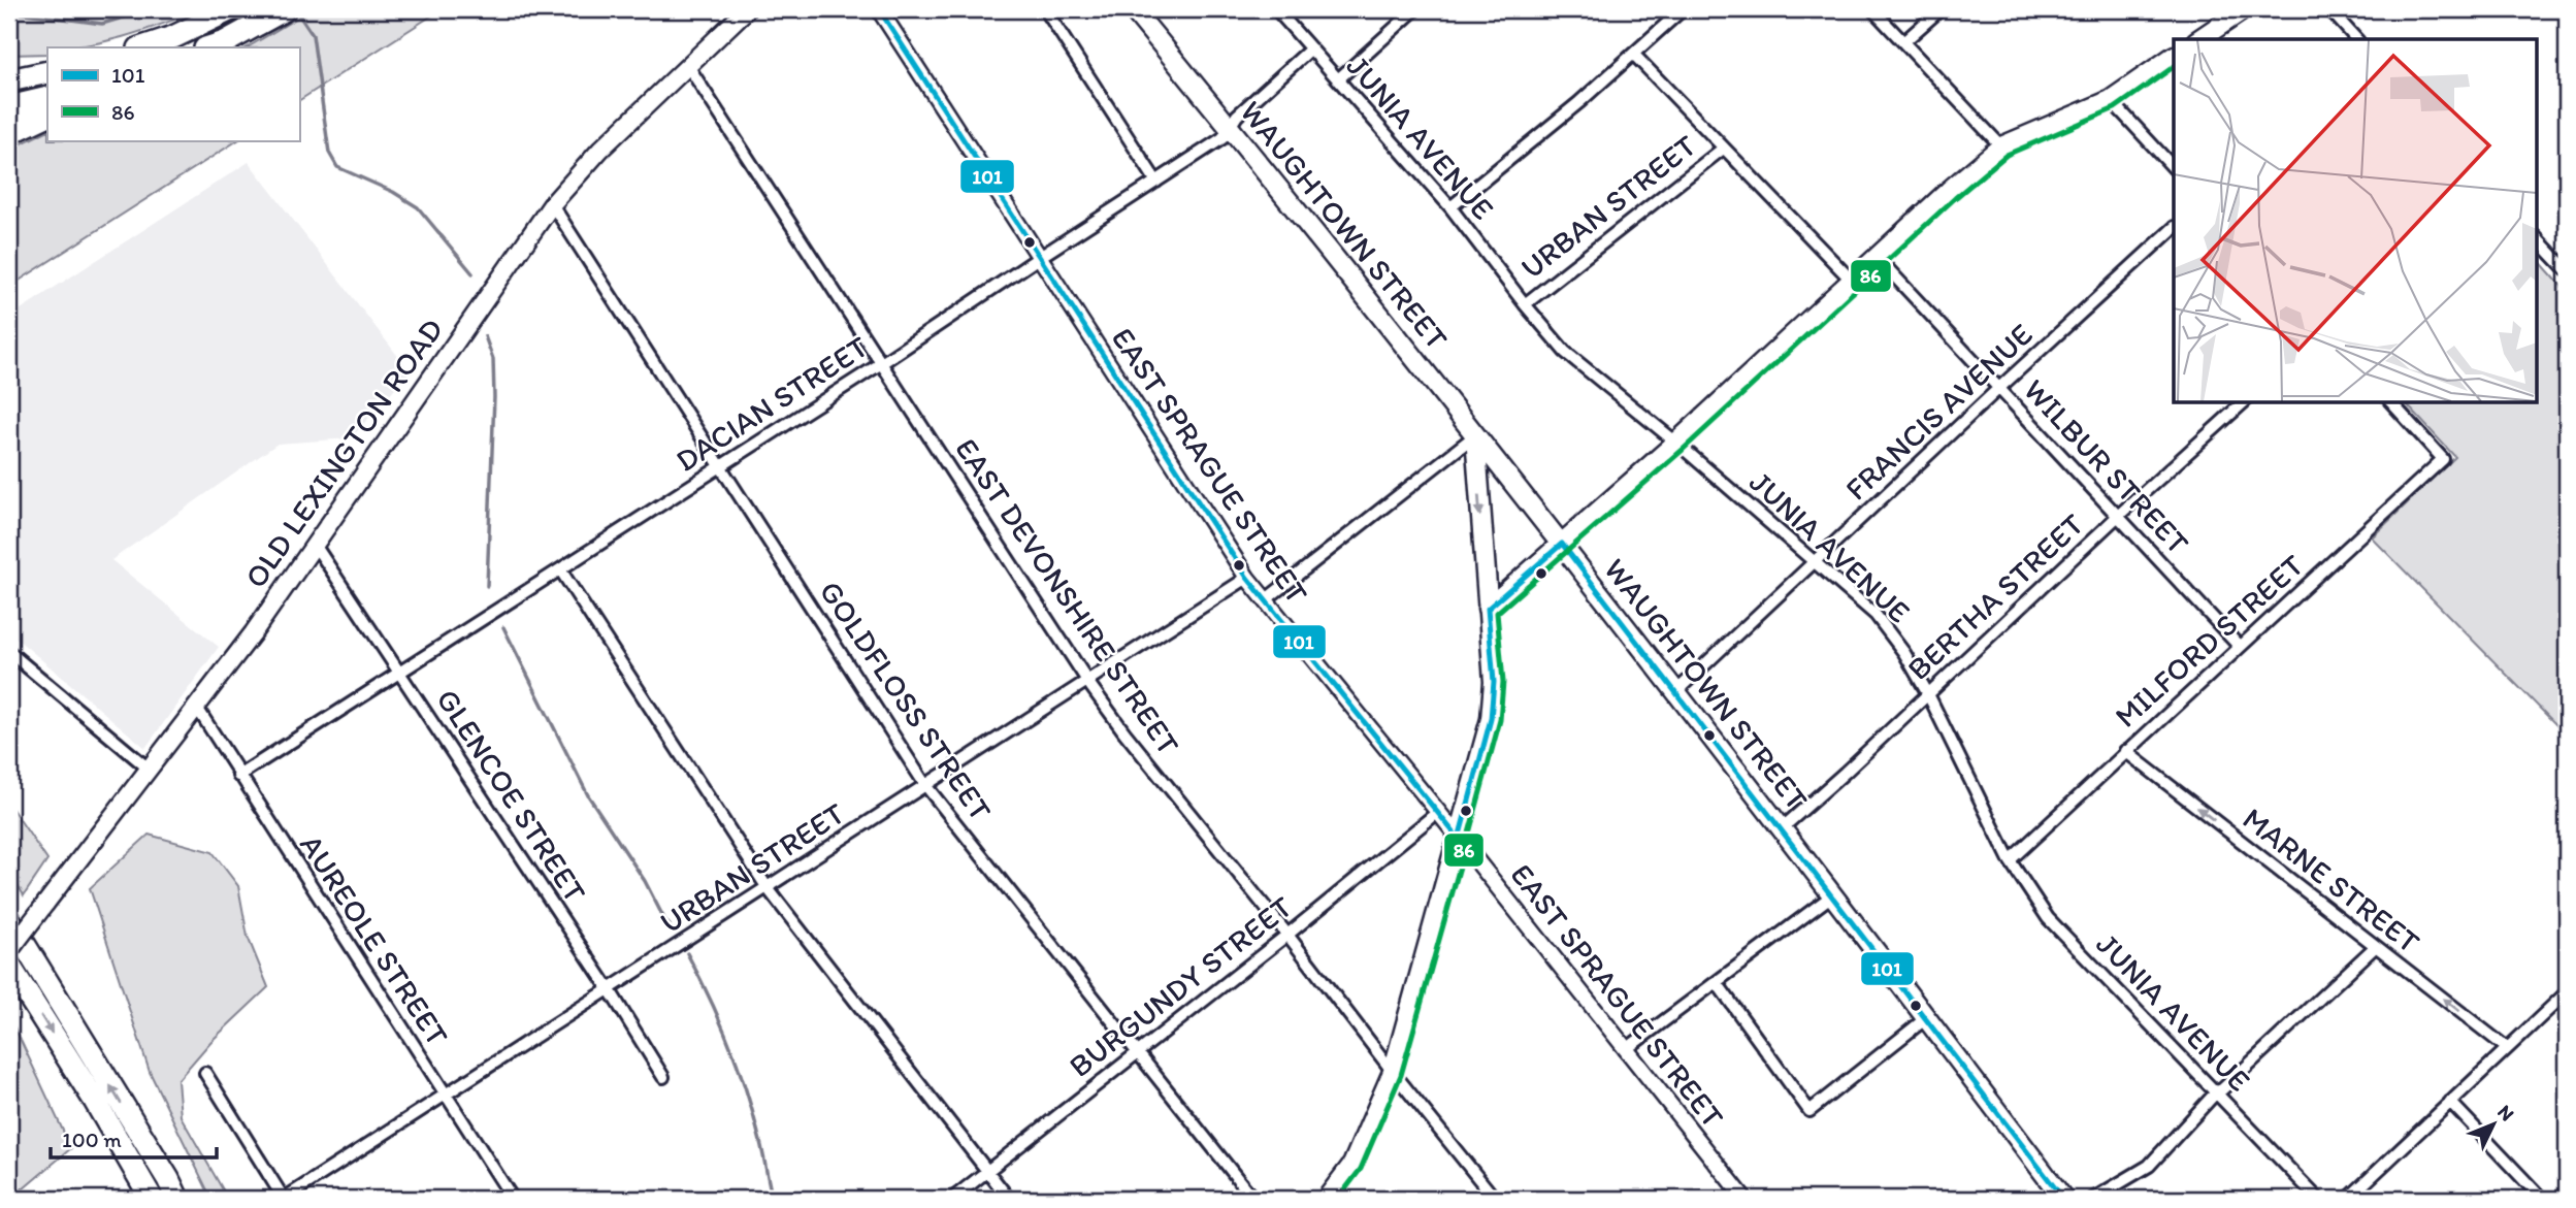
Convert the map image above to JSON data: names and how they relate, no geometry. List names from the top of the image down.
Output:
{
  "streets": {
    "main road": ["WAUGHTOWN STREET", "OLD LEXINGTON ROAD"],
    "street": [
      "JUNIA AVENUE",
      "URBAN STREET",
      "DACIAN STREET",
      "FRANCIS AVENUE",
      "EAST SPRAGUE STREET",
      "WILBUR STREET",
      "EAST DEVONSHIRE STREET",
      "BERTHA STREET",
      "MILFORD STREET",
      "GOLDFLOSS STREET",
      "GLENCOE STREET",
      "MARNE STREET",
      "AUREOLE STREET",
      "BURGUNDY STREET"
    ]
  },
  "crossings": [
    ["JUNIA AVENUE", "URBAN STREET"],
    ["JUNIA AVENUE", "DACIAN STREET"],
    ["JUNIA AVENUE", "FRANCIS AVENUE"],
    ["JUNIA AVENUE", "BERTHA STREET"],
    ["JUNIA AVENUE", "MILFORD STREET"],
    ["URBAN STREET", "EAST SPRAGUE STREET"],
    ["URBAN STREET", "EAST DEVONSHIRE STREET"],
    ["URBAN STREET", "GOLDFLOSS STREET"],
    ["URBAN STREET", "GLENCOE STREET"],
    ["URBAN STREET", "AUREOLE STREET"],
    ["WAUGHTOWN STREET", "DACIAN STREET"],
    ["WAUGHTOWN STREET", "FRANCIS AVENUE"],
    ["WAUGHTOWN STREET", "BERTHA STREET"],
    ["DACIAN STREET", "EAST SPRAGUE STREET"],
    ["DACIAN STREET", "EAST DEVONSHIRE STREET"],
    ["DACIAN STREET", "GOLDFLOSS STREET"],
    ["DACIAN STREET", "GLENCOE STREET"],
    ["DACIAN STREET", "AUREOLE STREET"],
    ["FRANCIS AVENUE", "WILBUR STREET"],
    ["OLD LEXINGTON ROAD", "EAST DEVONSHIRE STREET"],
    ["OLD LEXINGTON ROAD", "GOLDFLOSS STREET"],
    ["OLD LEXINGTON ROAD", "GLENCOE STREET"],
    ["OLD LEXINGTON ROAD", "AUREOLE STREET"],
    ["EAST SPRAGUE STREET", "BURGUNDY STREET"],
    ["WILBUR STREET", "BERTHA STREET"],
    ["WILBUR STREET", "MILFORD STREET"],
    ["EAST DEVONSHIRE STREET", "BURGUNDY STREET"],
    ["MILFORD STREET", "MARNE STREET"],
    ["GOLDFLOSS STREET", "BURGUNDY STREET"]
  ],
  "one_way": ["MARNE STREET"],
  "lines": ["transit line 101", "transit line 86"],
  "legend": ["101", "86"],
  "scale_bar": "100 m",
  "north": "top right"
}
